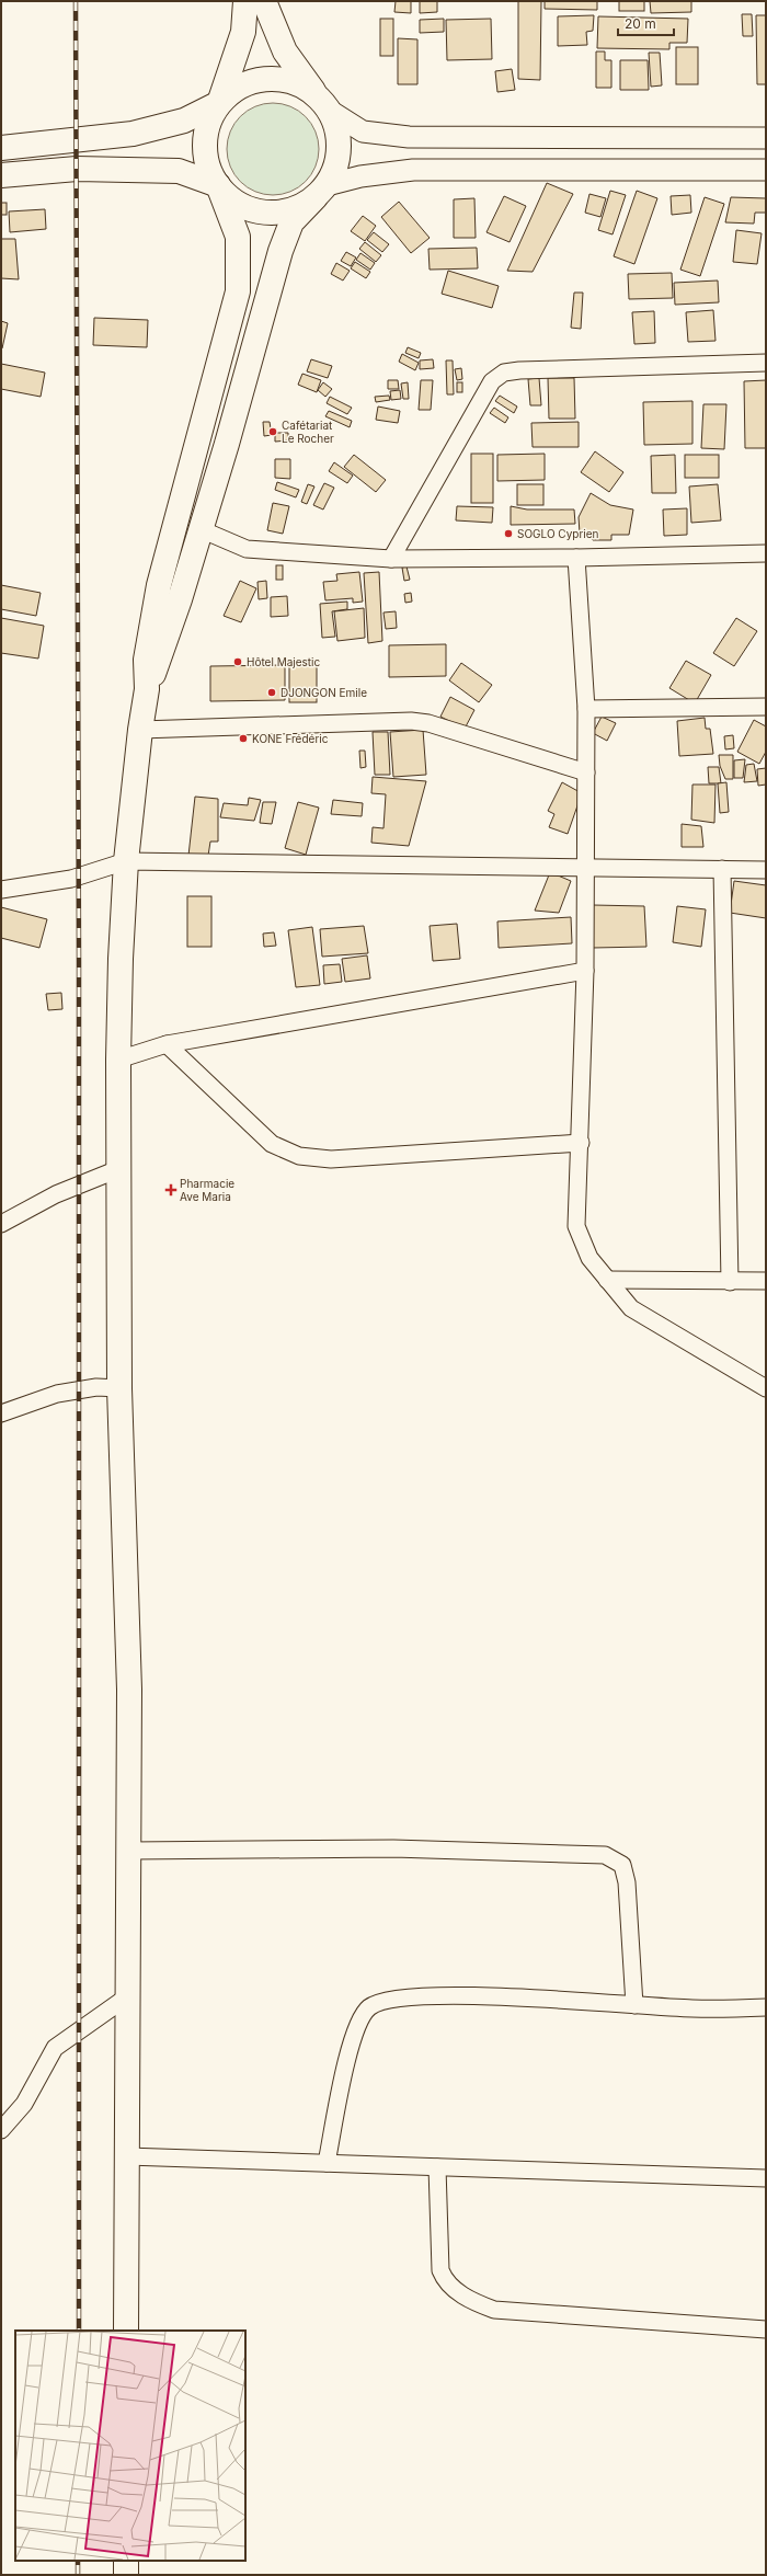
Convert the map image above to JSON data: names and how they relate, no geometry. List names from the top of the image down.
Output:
{
  "places": {
    "other": [
      "Cafétariat Le Rocher",
      "SOGLO Cyprien",
      "Hôtel Majestic",
      "DJONGON Emile",
      "KONE Frédéric"
    ],
    "health": ["Pharmacie Ave Maria"]
  },
  "scale_bar": "20 m"
}
